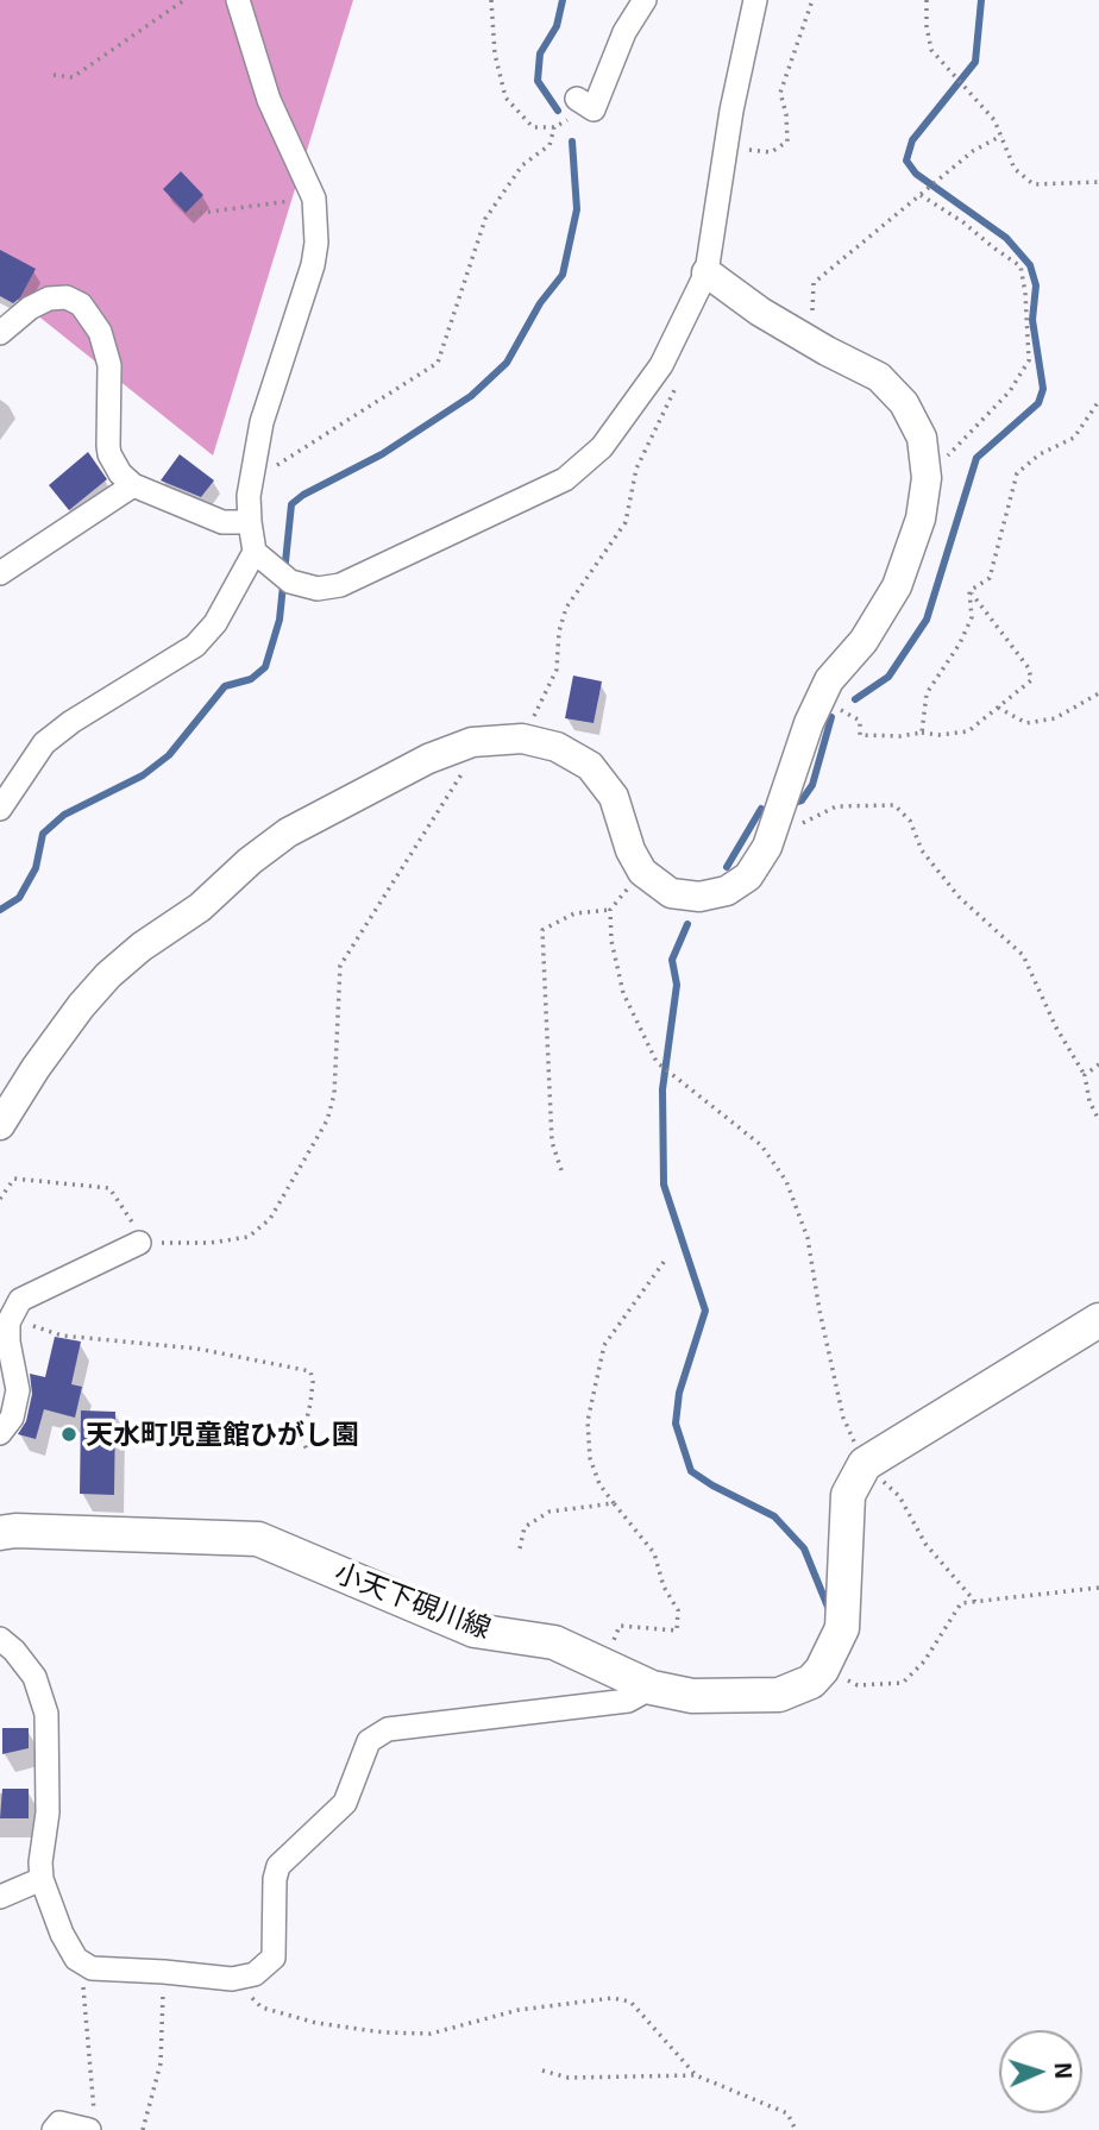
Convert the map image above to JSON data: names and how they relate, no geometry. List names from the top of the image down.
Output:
{
  "streets": {
    "main road": ["小天下硯川線"]
  },
  "places": ["天水町児童館ひがし園"],
  "north": "right"
}
